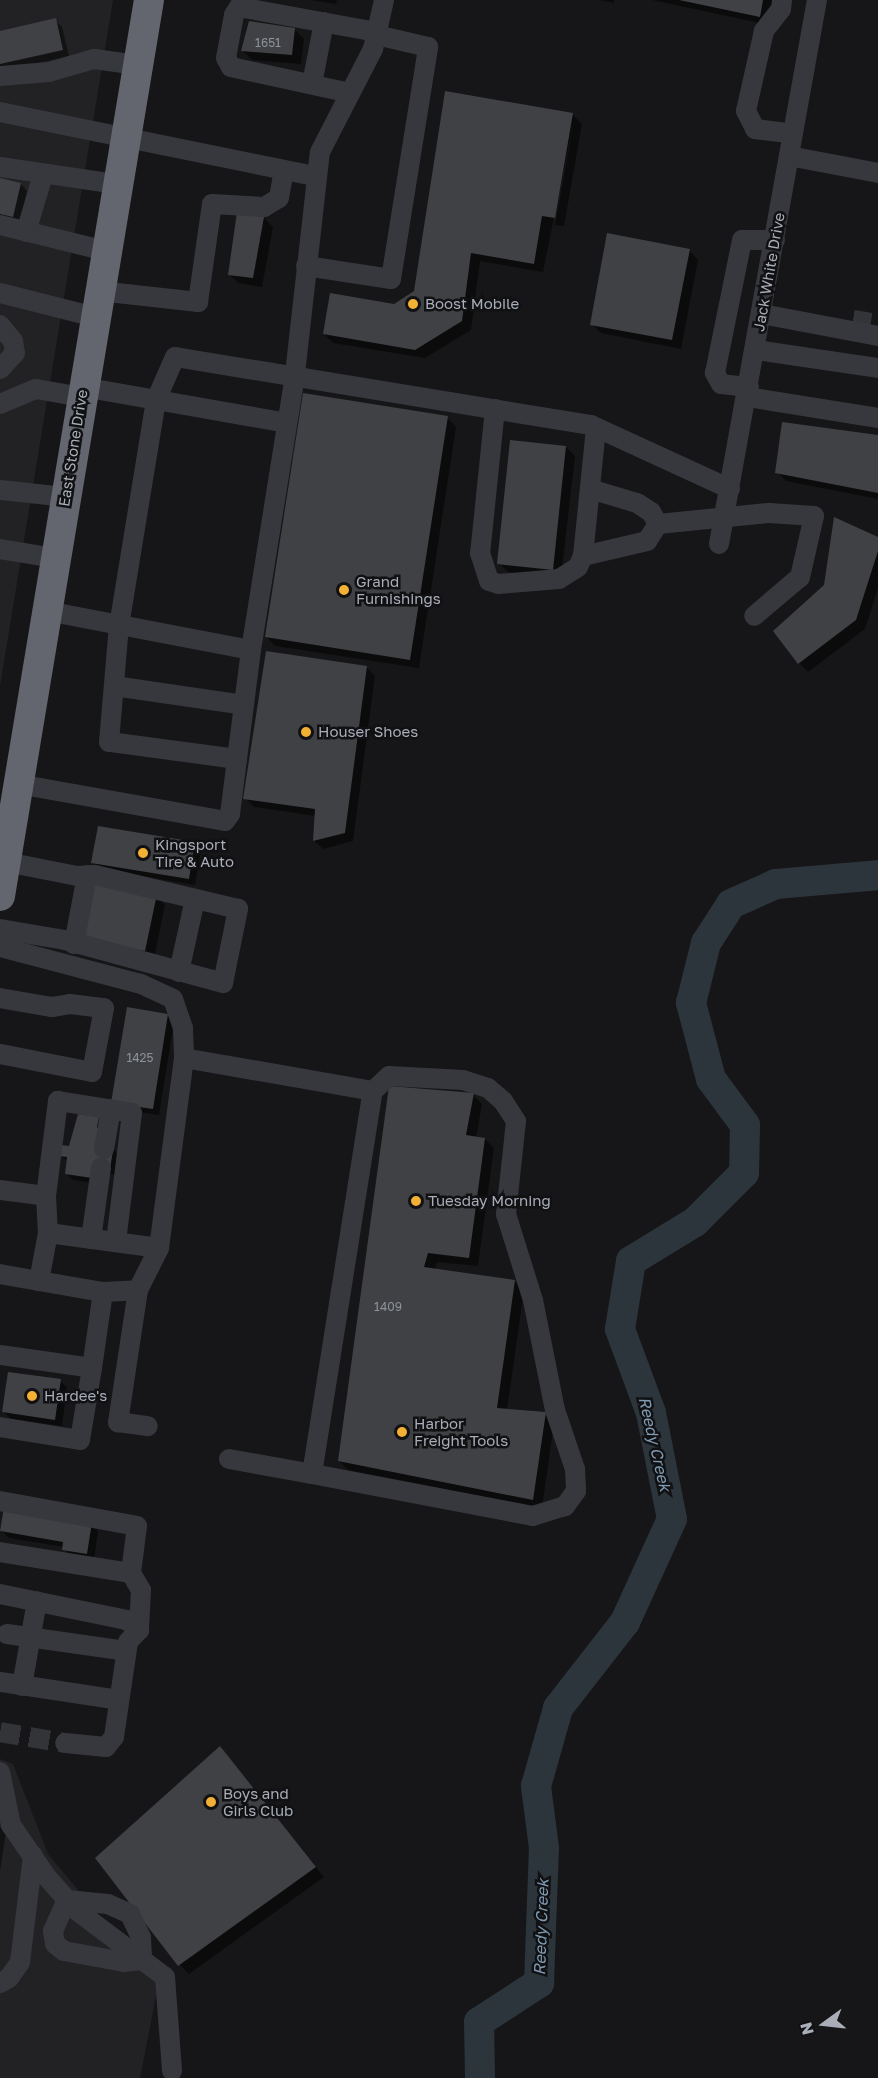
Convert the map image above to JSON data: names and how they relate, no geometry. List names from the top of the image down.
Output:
{
  "streets": {
    "highway": ["East Stone Drive"],
    "street": ["Jack White Drive"]
  },
  "water": ["Reedy Creek"],
  "places": [
    "Boost Mobile",
    "Grand Furnishings",
    "Houser Shoes",
    "Kingsport Tire & Auto",
    "Tuesday Morning",
    "Hardee's",
    "Harbor Freight Tools",
    "Boys and Girls Club"
  ],
  "house_numbers": ["1651", "1425", "1409"],
  "north": "left"
}
